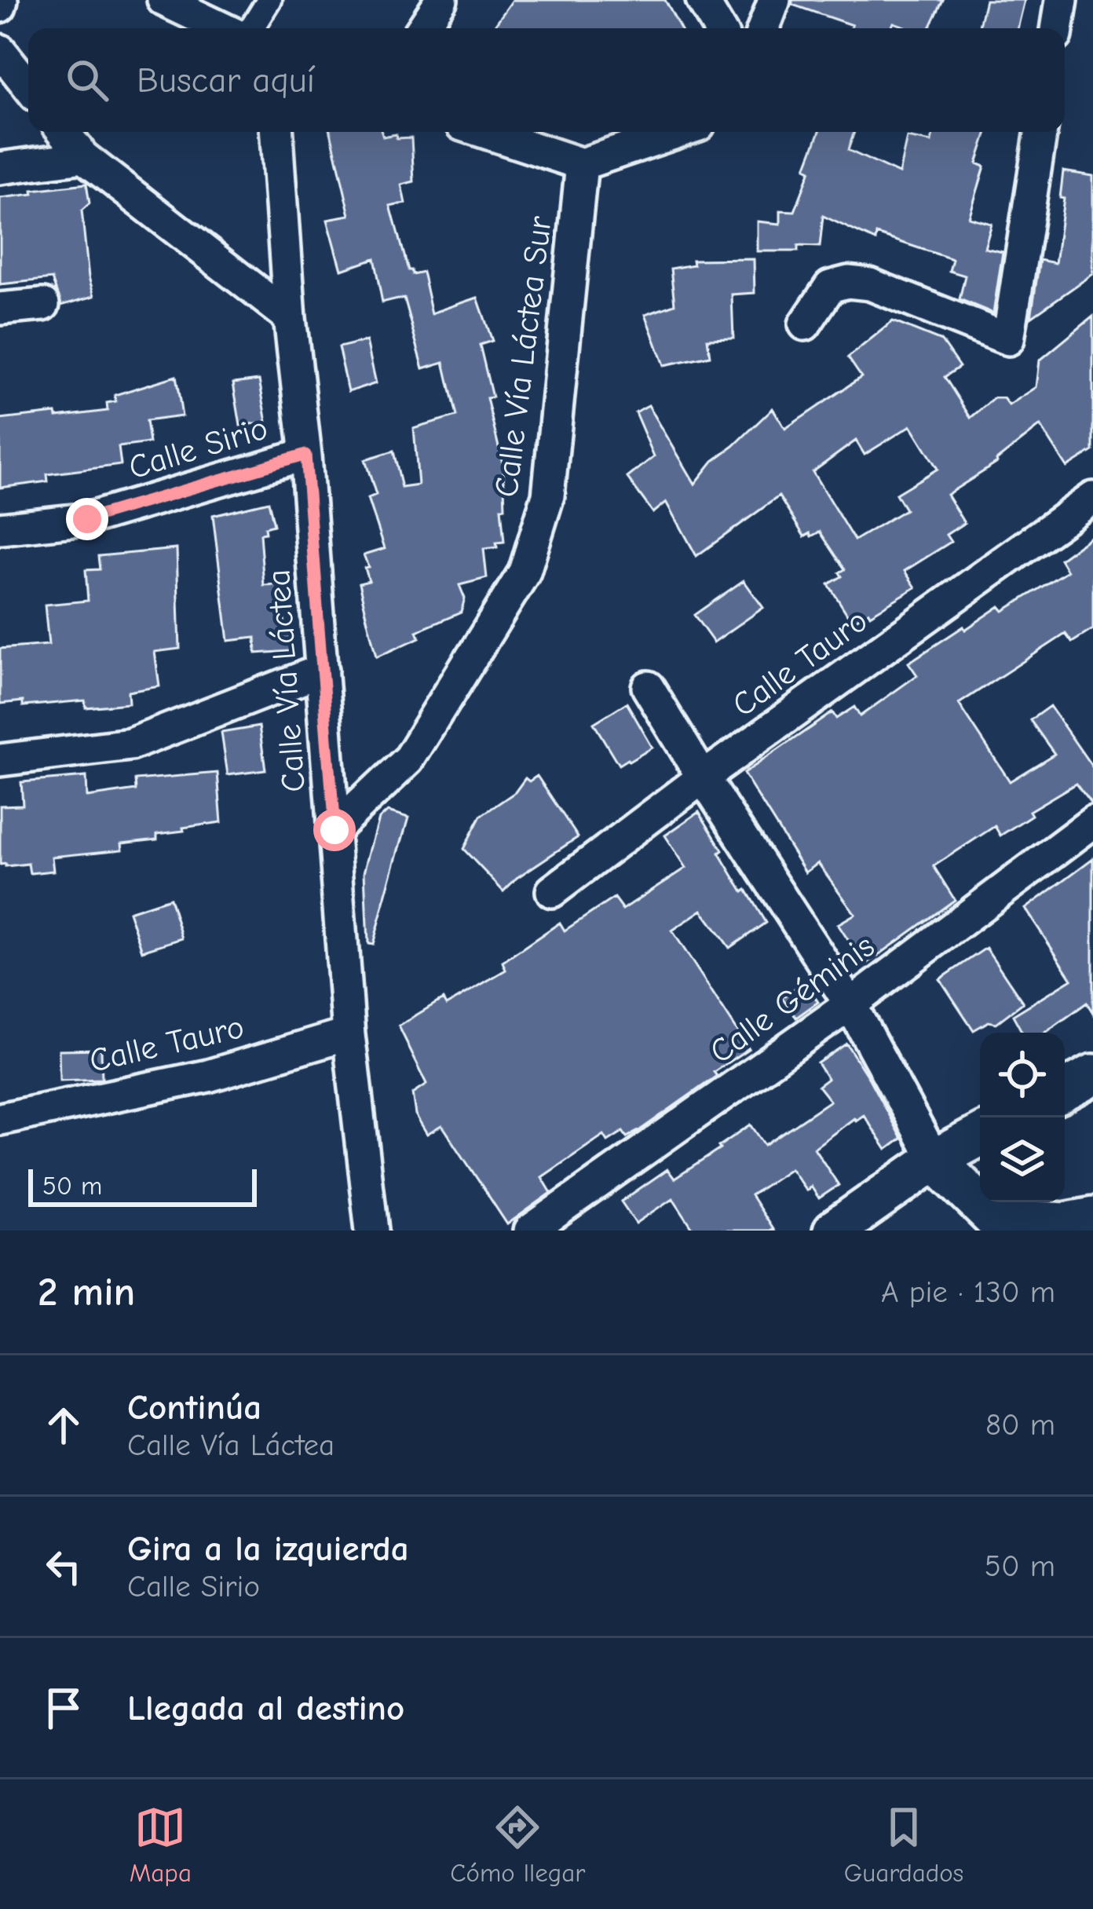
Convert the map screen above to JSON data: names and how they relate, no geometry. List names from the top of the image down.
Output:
{
  "streets": {
    "street": [
      "Calle Vía Láctea Sur",
      "Calle Sirio",
      "Calle Tauro",
      "Calle Vía Láctea",
      "Calle Géminis"
    ]
  },
  "crossings": [
    ["Calle Vía Láctea Sur", "Calle Vía Láctea"],
    ["Calle Sirio", "Calle Vía Láctea"],
    ["Calle Tauro", "Calle Vía Láctea"]
  ],
  "scale_bar": "50 m",
  "page": {
    "search": "Buscar aquí",
    "scale": "50 m",
    "heading": ["2 min", "A pie · 130 m"],
    "list": [
      ["Continúa", "Calle Vía Láctea", "80 m"],
      ["Gira a la izquierda", "Calle Sirio", "50 m"],
      "Llegada al destino"
    ],
    "nav": ["Mapa", "Cómo llegar", "Guardados"]
  }
}
